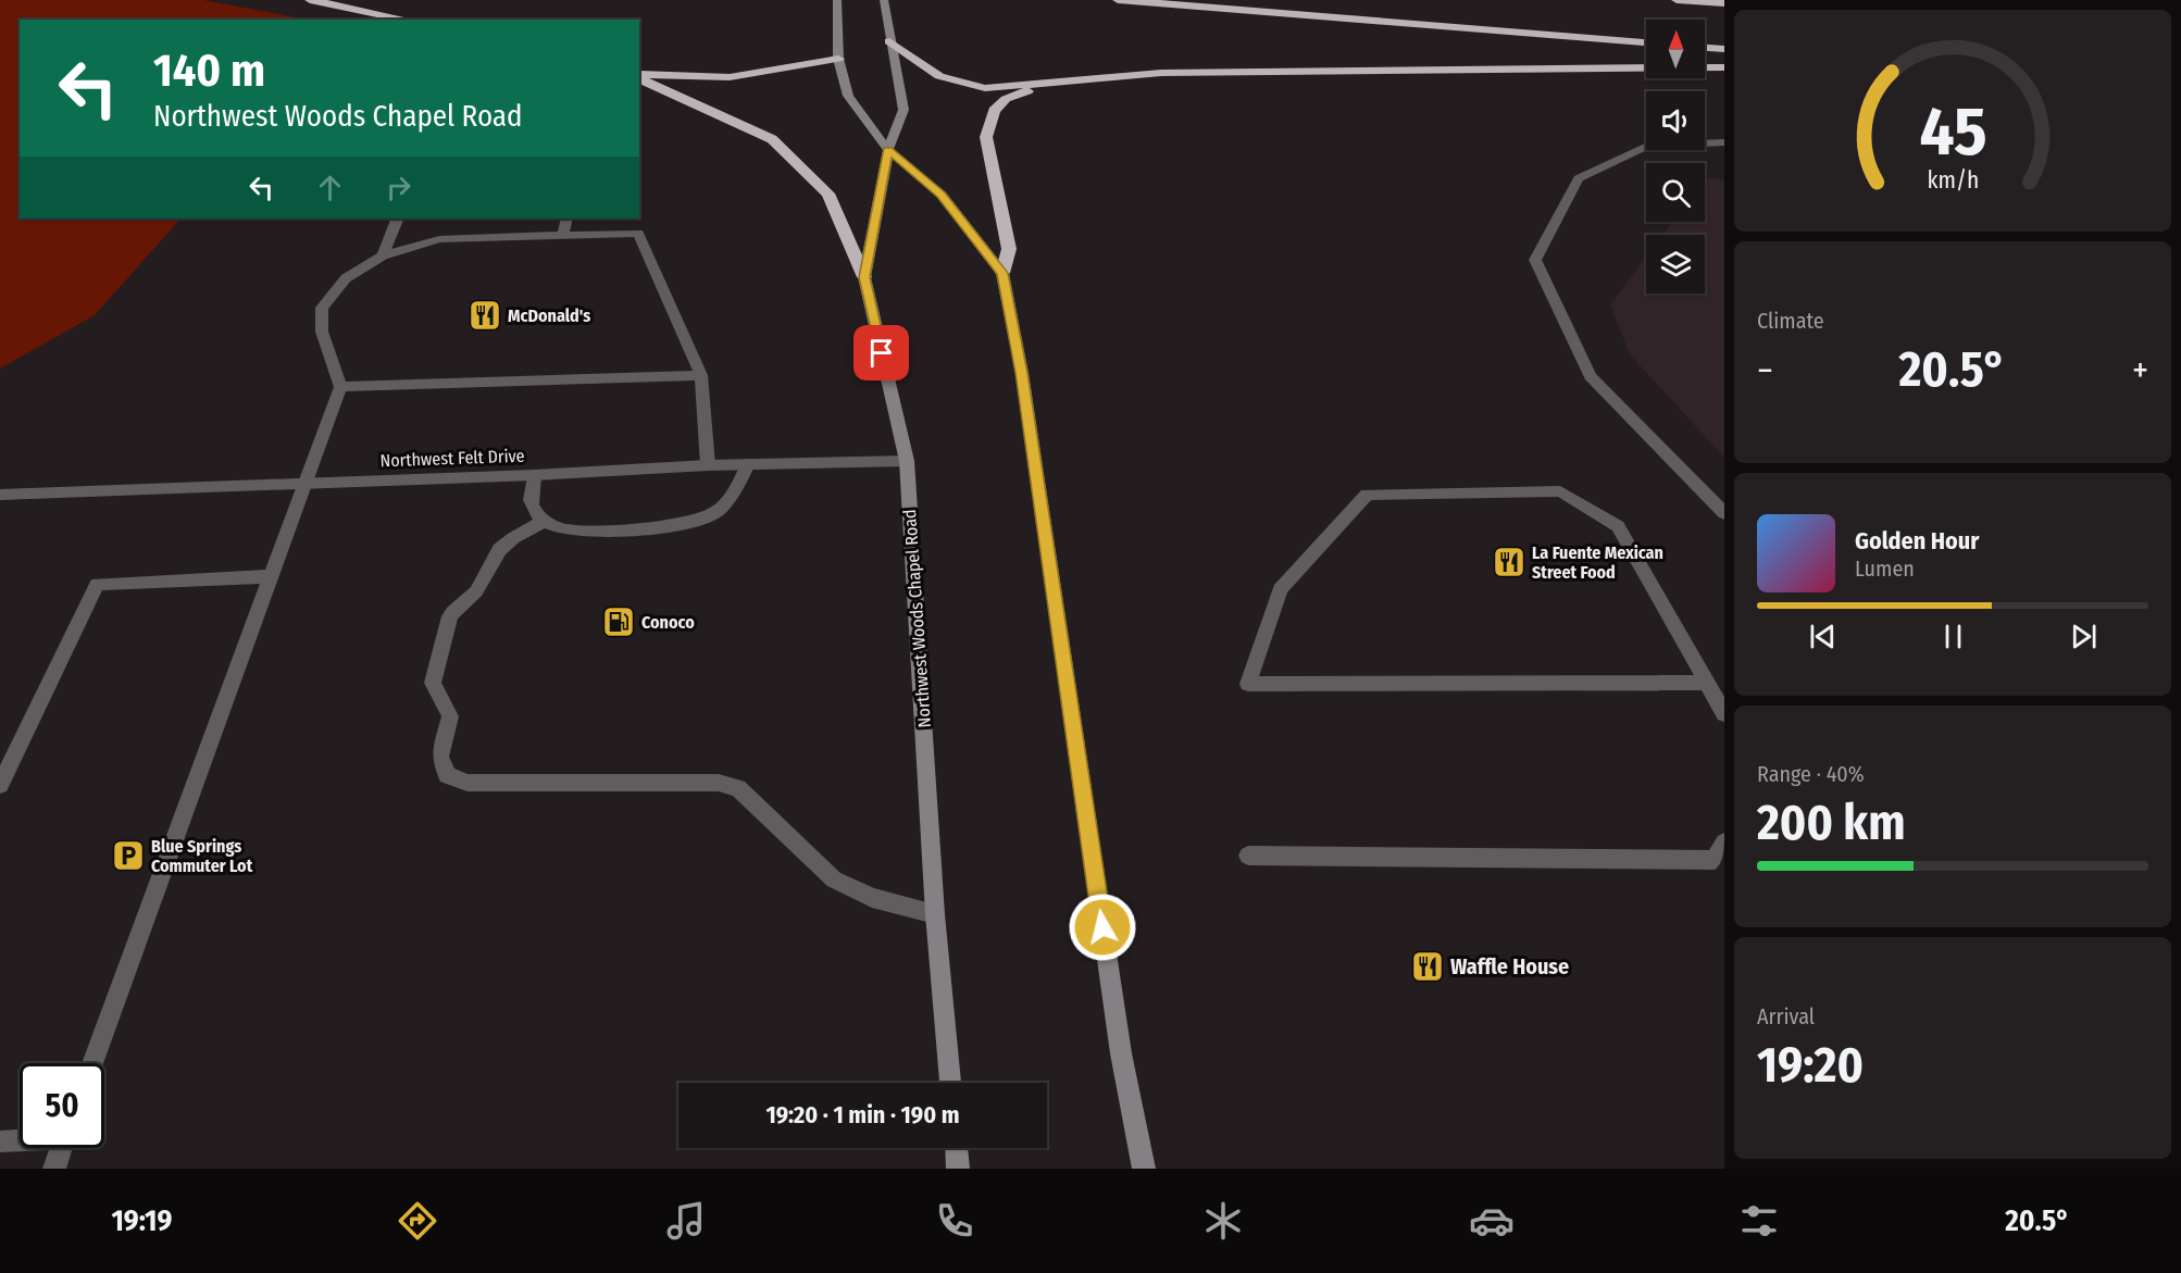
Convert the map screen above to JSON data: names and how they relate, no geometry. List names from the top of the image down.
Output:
{
  "streets": {
    "main road": ["Northwest Woods Chapel Road"],
    "street": ["Northwest Felt Drive"]
  },
  "crossings": [
    ["Northwest Felt Drive", "Northwest Woods Chapel Road"]
  ],
  "places": {
    "restaurant": ["McDonald's", "La Fuente Mexican Street Food", "Waffle House"],
    "fuel station": ["Conoco"],
    "parking": ["Blue Springs Commuter Lot"]
  },
  "north": "top",
  "page": {
    "turn": ["140 m", "Northwest Woods Chapel Road"],
    "tile": [
      "Climate",
      ["Range · 40%", "200 km"],
      ["Arrival", "19:20"]
    ],
    "heat": ["−", "20.5°", "+"],
    "song": ["Golden Hour", "Lumen"],
    "limit": "50",
    "trip": "19:20 · 1 min · 190 m",
    "tabs": ["19:19", "20.5°"],
    "gauge": ["45", "km/h"]
  }
}
